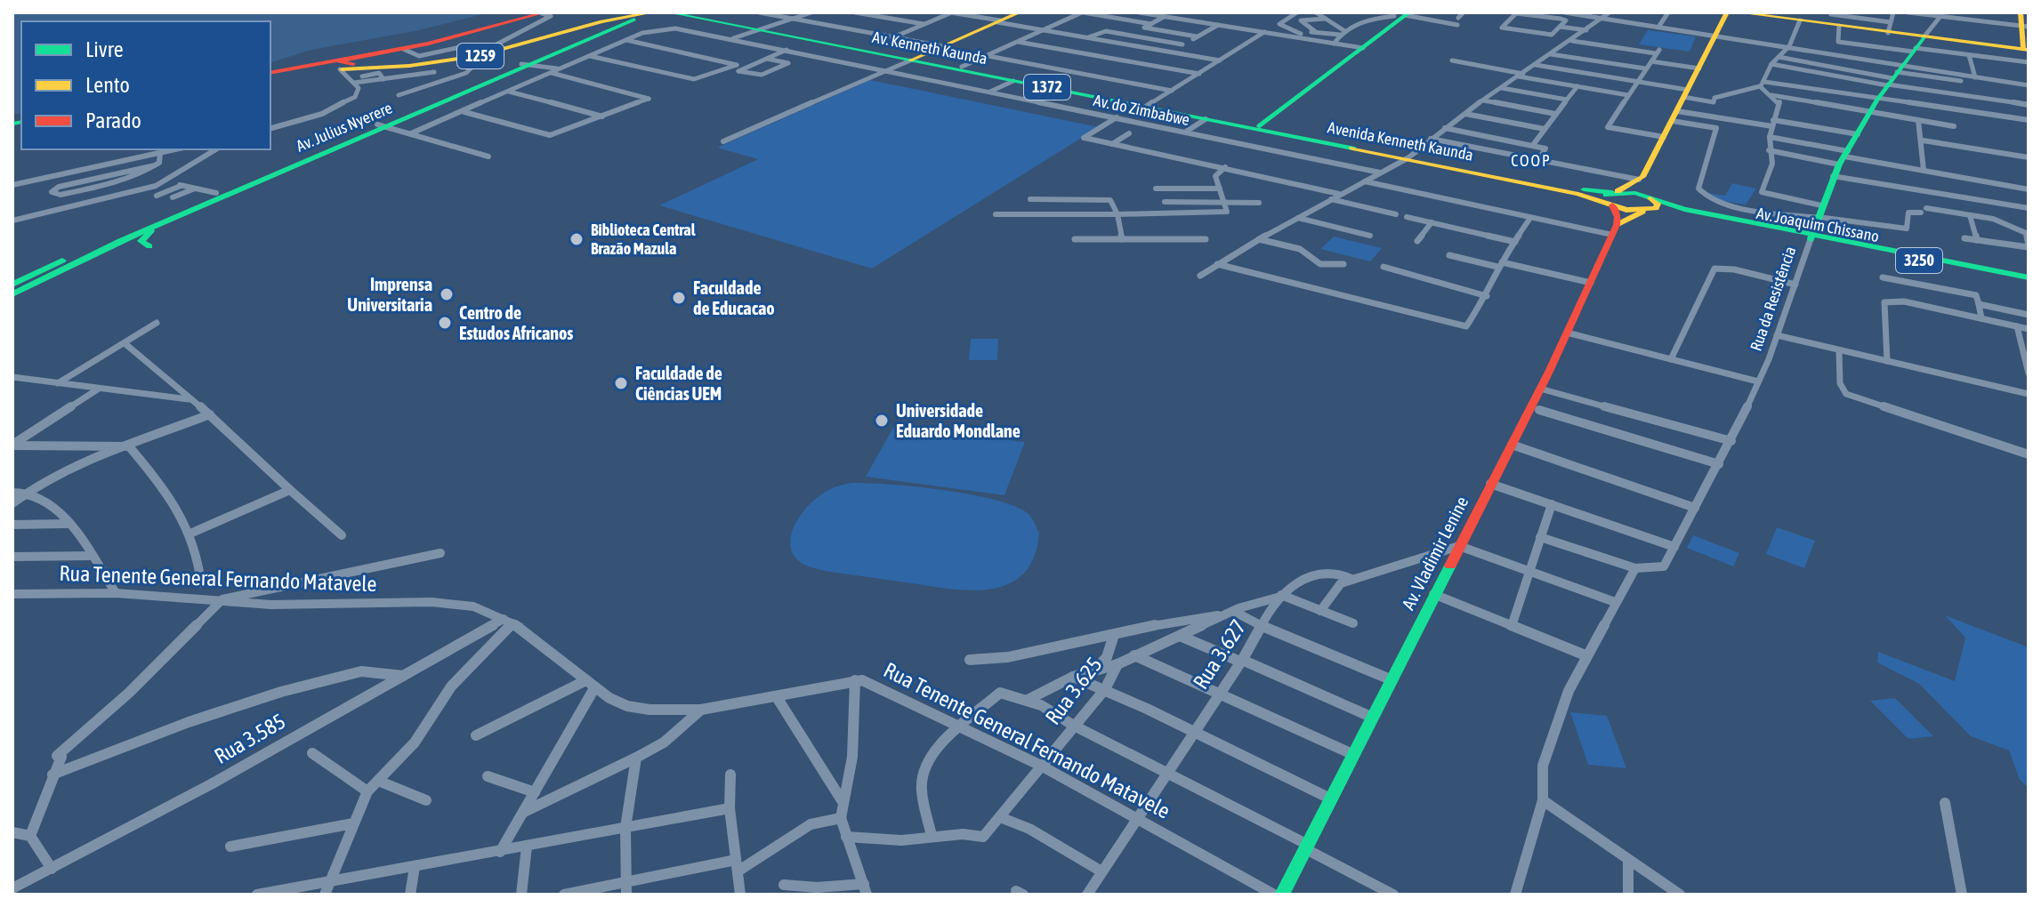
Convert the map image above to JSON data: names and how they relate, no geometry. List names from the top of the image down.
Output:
{
  "streets": {
    "main road": [
      "Av. Kenneth Kaunda",
      "1259",
      "1372",
      "Av. Julius Nyerere",
      "Avenida Kenneth Kaunda",
      "Av. Joaquim Chissano",
      "Rua da Resistência",
      "Av. Vladimir Lenine"
    ],
    "street": [
      "Av. do Zimbabwe",
      "Rua Tenente General Fernando Matavele",
      "Rua 3.627",
      "Rua 3.625",
      "Rua 3.585"
    ]
  },
  "crossings": [
    ["Av. Kenneth Kaunda", "Avenida Kenneth Kaunda"],
    ["Avenida Kenneth Kaunda", "Av. Joaquim Chissano"],
    ["Av. Joaquim Chissano", "Rua da Resistência"],
    ["Rua Tenente General Fernando Matavele", "Rua 3.627"],
    ["Rua Tenente General Fernando Matavele", "Rua 3.625"],
    ["Rua Tenente General Fernando Matavele", "Rua 3.585"],
    ["Rua 3.627", "Rua 3.625"]
  ],
  "districts": ["COOP"],
  "places": [
    "Biblioteca Central Brazão Mazula",
    "Imprensa Universitaria",
    "Faculdade de Educacao",
    "Centro de Estudos Africanos",
    "Faculdade de Ciências UEM",
    "Universidade Eduardo Mondlane"
  ],
  "legend": ["Livre", "Lento", "Parado"]
}
